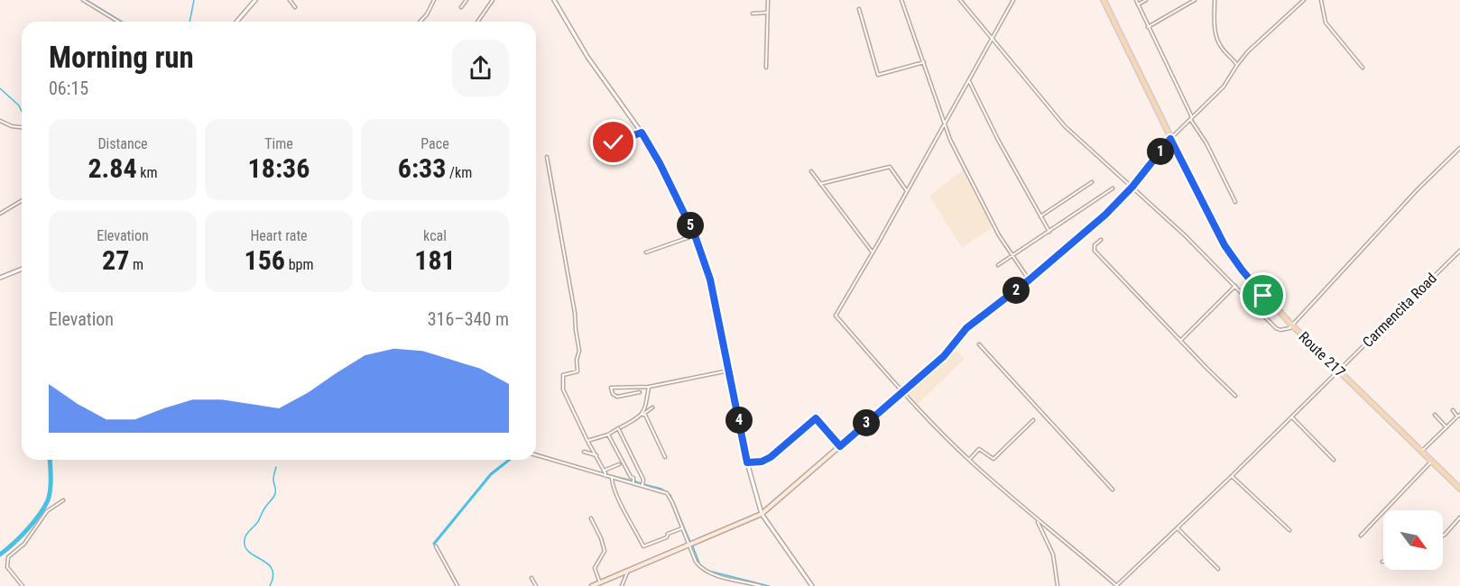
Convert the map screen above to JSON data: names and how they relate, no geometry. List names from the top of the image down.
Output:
{
  "streets": {
    "main road": ["Route 217"],
    "street": ["Carmencita Road"]
  },
  "crossings": [
    ["Carmencita Road", "Route 217"]
  ],
  "north": "bottom right",
  "page": {
    "heading": ["Morning run", "06:15"],
    "stats": [
      ["Distance", "2.84 km"],
      ["Time", "18:36"],
      ["Pace", "6:33 /km"],
      ["Elevation", "27 m"],
      ["Heart rate", "156 bpm"],
      ["kcal", "181"]
    ],
    "pins": [
      "1",
      "5",
      "2",
      "4",
      "3"
    ],
    "chart": ["Elevation", "316–340 m"]
  }
}
